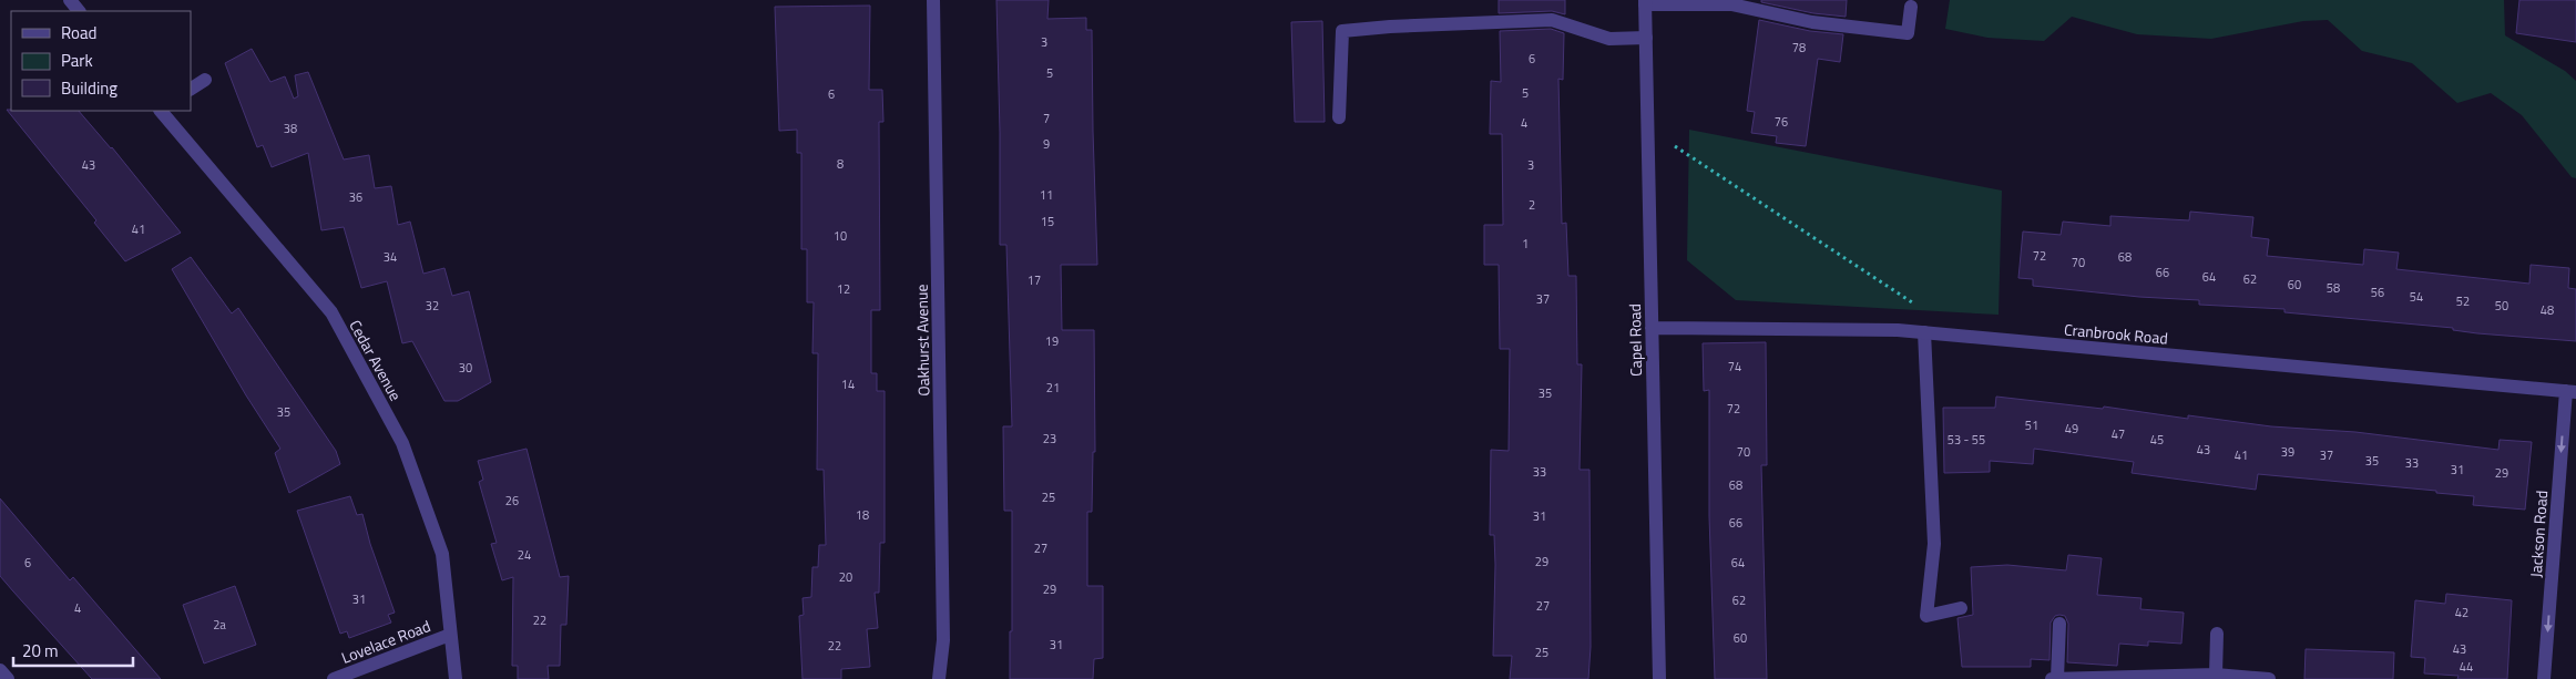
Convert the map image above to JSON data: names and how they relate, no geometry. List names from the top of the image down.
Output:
{
  "streets": {
    "street": [
      "Cranbrook Road",
      "Oakhurst Avenue",
      "Capel Road",
      "Cedar Avenue",
      "Jackson Road",
      "Lovelace Road"
    ]
  },
  "crossings": [
    ["Cranbrook Road", "Capel Road"],
    ["Cranbrook Road", "Jackson Road"],
    ["Cedar Avenue", "Lovelace Road"]
  ],
  "one_way": ["Jackson Road"],
  "house_numbers": [
    "3",
    "78",
    "6",
    "5",
    "5",
    "6",
    "7",
    "76",
    "4",
    "38",
    "9",
    "8",
    "43",
    "3",
    "11",
    "36",
    "2",
    "15",
    "41",
    "10",
    "1",
    "72",
    "34",
    "68",
    "70",
    "66",
    "64",
    "62",
    "17",
    "60",
    "58",
    "12",
    "56",
    "54",
    "37",
    "52",
    "32",
    "50",
    "48",
    "19",
    "74",
    "30",
    "14",
    "21",
    "35",
    "72",
    "35",
    "51",
    "49",
    "47",
    "23",
    "53 - 55",
    "45",
    "43",
    "70",
    "39",
    "41",
    "37",
    "35",
    "33",
    "31",
    "33",
    "29",
    "68",
    "25",
    "26",
    "18",
    "31",
    "66",
    "27",
    "24",
    "29",
    "6",
    "64",
    "20",
    "29",
    "31",
    "62",
    "27",
    "4",
    "42",
    "22",
    "2a",
    "60",
    "31",
    "22",
    "43",
    "25",
    "44"
  ],
  "legend": ["Road", "Park", "Building"],
  "scale_bar": "20 m"
}
